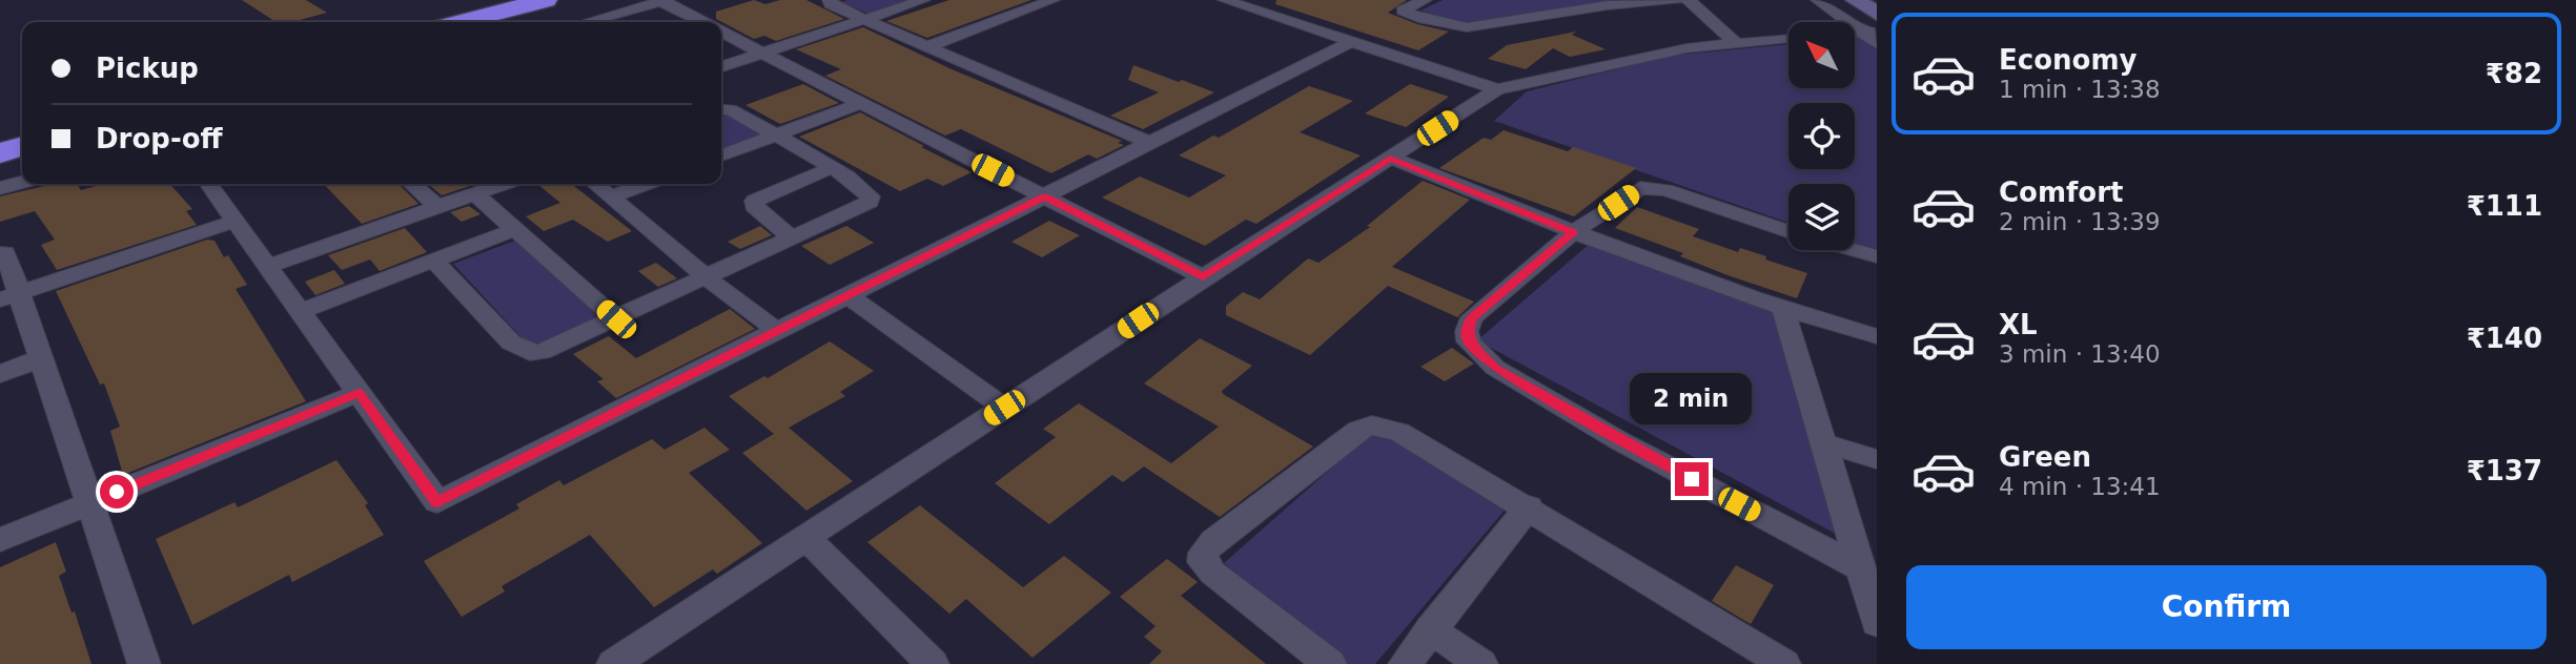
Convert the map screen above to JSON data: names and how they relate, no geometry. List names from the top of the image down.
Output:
{
  "north": "top left",
  "page": {
    "list": [
      {
        "name": "Economy",
        "note": "1 min · 13:38",
        "value": "₹82"
      },
      {
        "name": "Comfort",
        "note": "2 min · 13:39",
        "value": "₹111"
      },
      {
        "name": "XL",
        "note": "3 min · 13:40",
        "value": "₹140"
      },
      {
        "name": "Green",
        "note": "4 min · 13:41",
        "value": "₹137"
      }
    ],
    "banner": ["Pickup", "Drop-off"],
    "bubble": "2 min",
    "buttons": "Confirm"
  }
}
